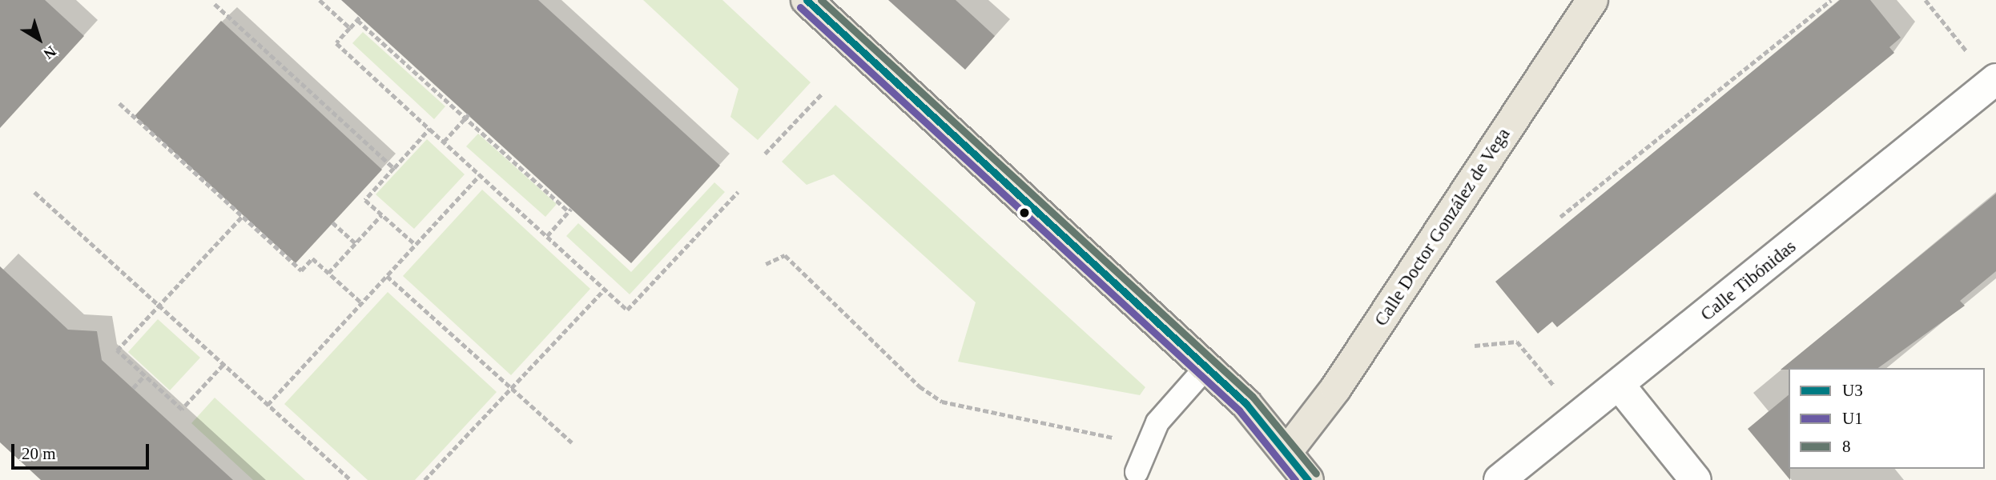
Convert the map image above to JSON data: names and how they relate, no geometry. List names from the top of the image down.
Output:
{
  "streets": {
    "main road": ["Calle Doctor González de Vega"],
    "street": ["Calle Tibónidas"]
  },
  "lines": ["transit line U3", "transit line 8", "transit line U1"],
  "legend": ["U3", "U1", "8"],
  "scale_bar": "20 m",
  "north": "bottom right"
}
